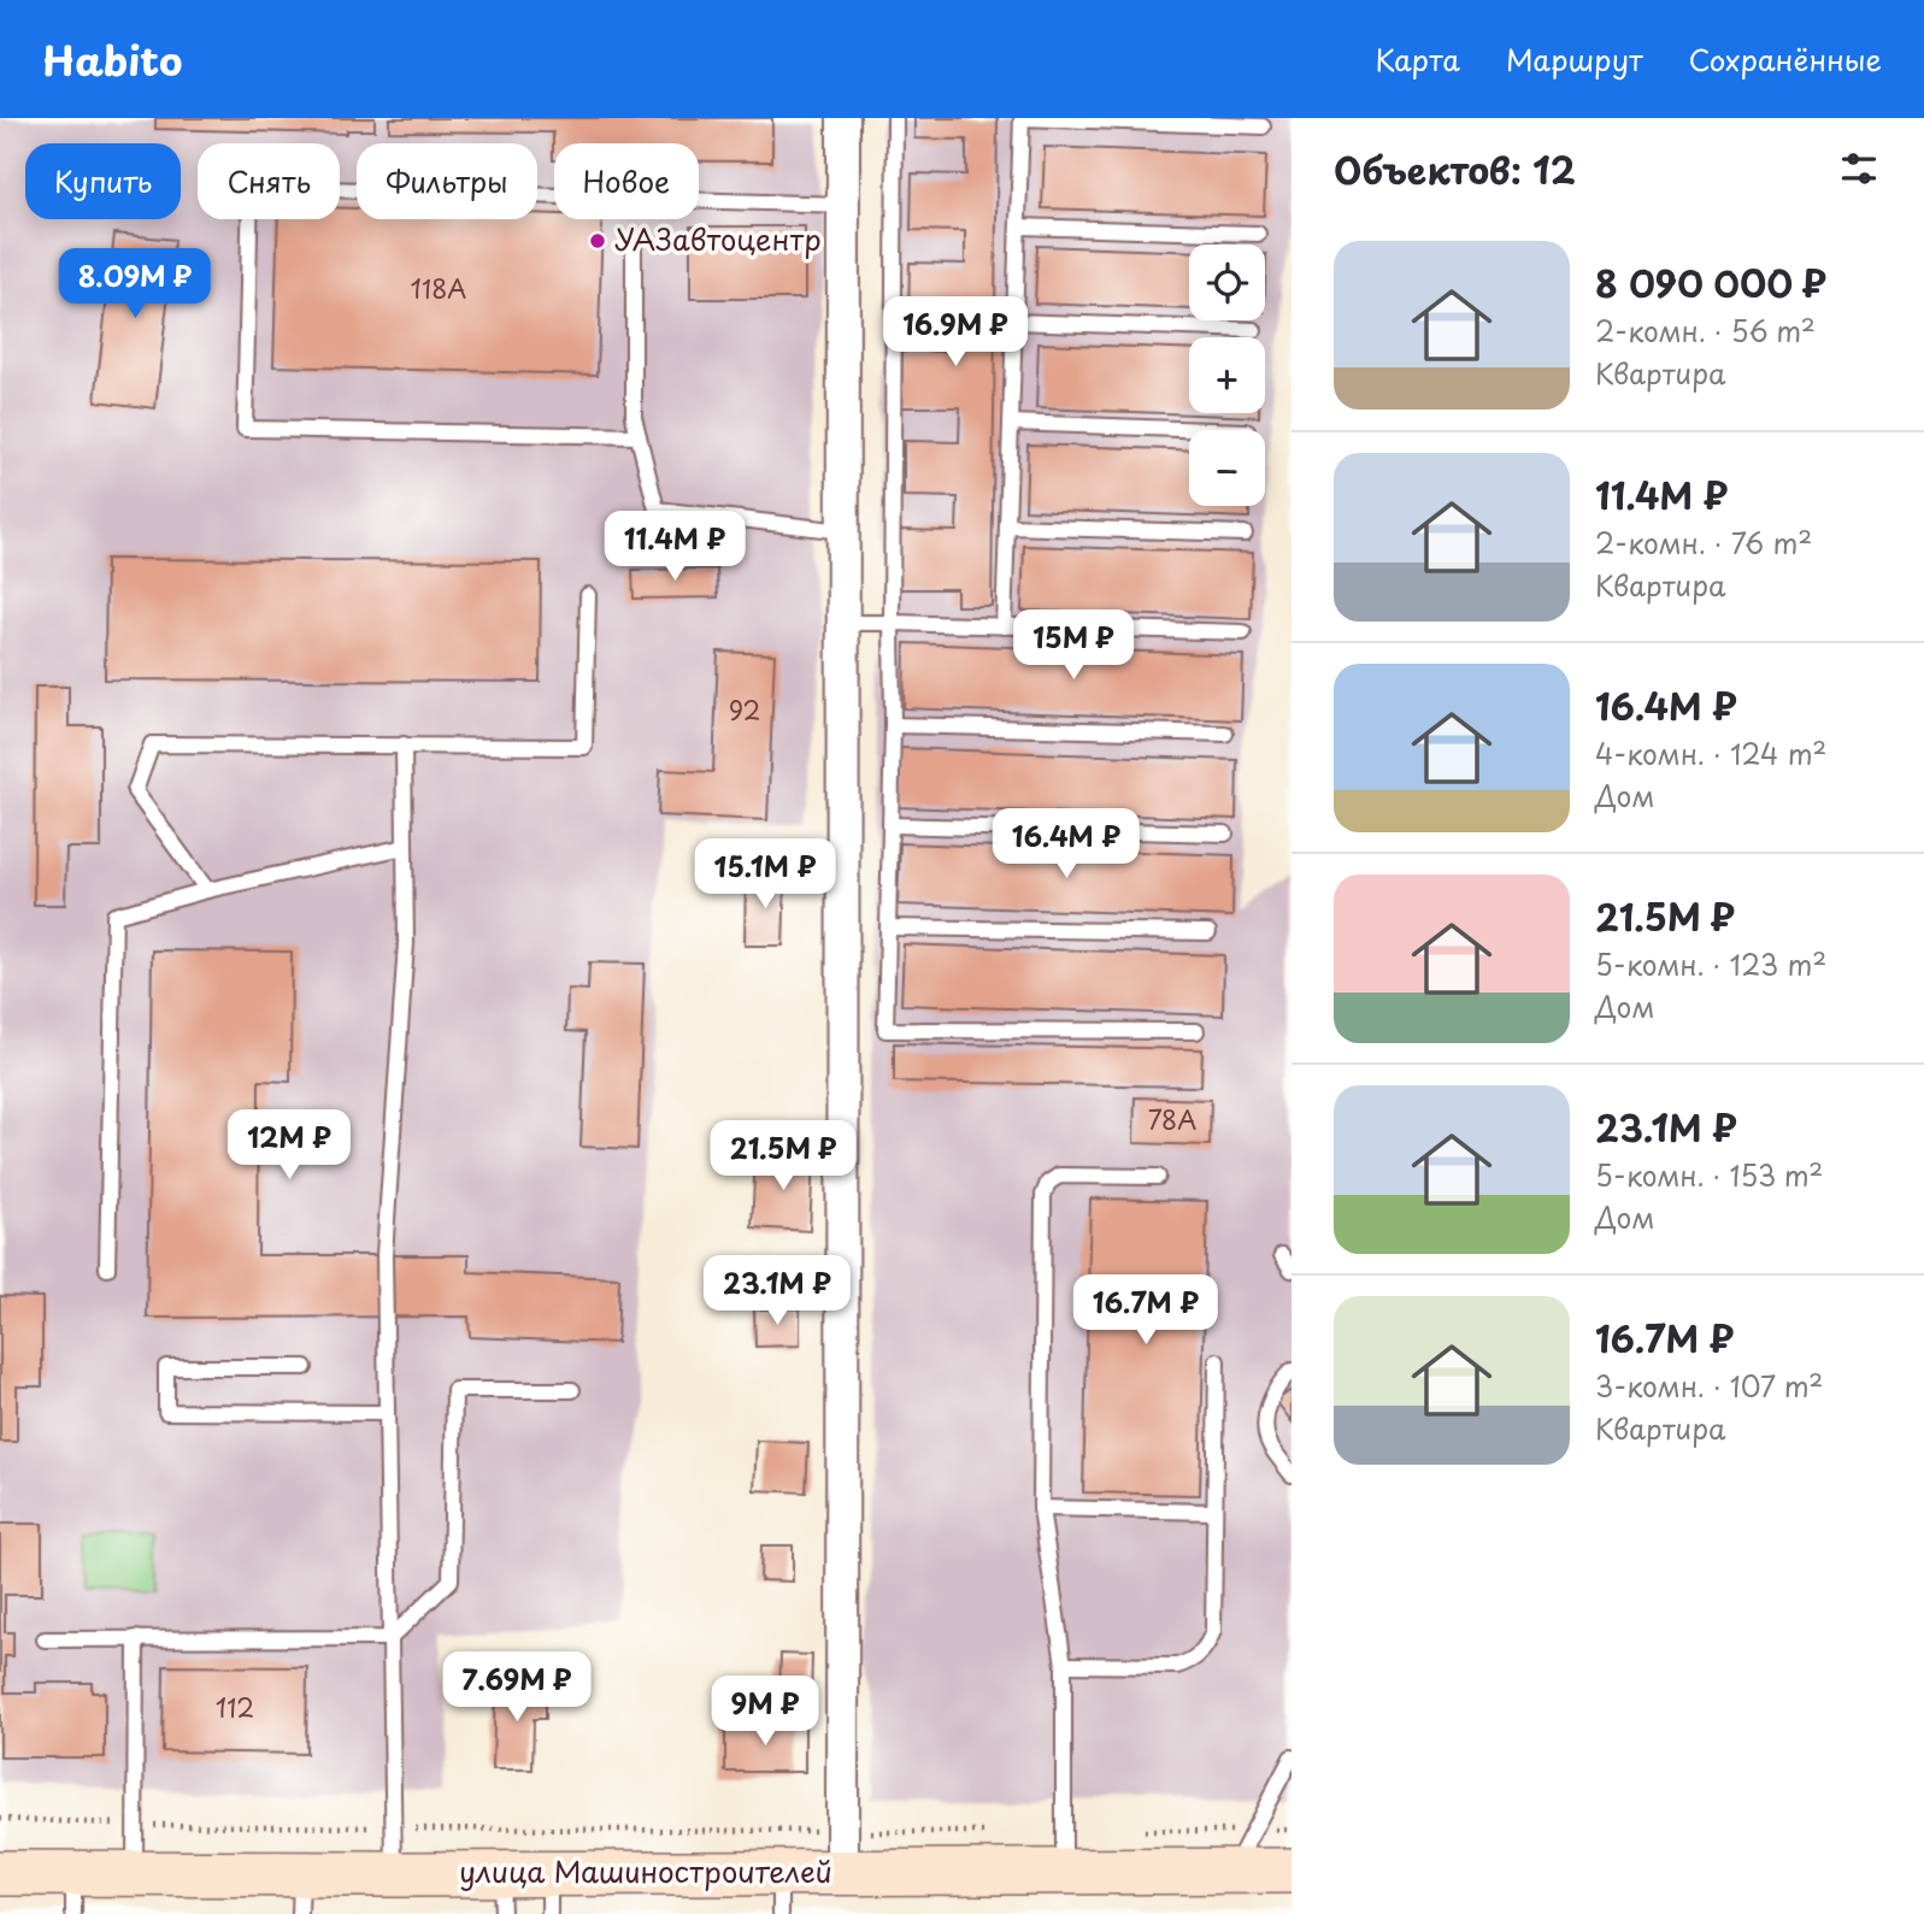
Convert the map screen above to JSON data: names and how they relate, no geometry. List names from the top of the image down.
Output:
{
  "streets": {
    "main road": ["улица Машиностроителей"]
  },
  "places": ["УАЗавтоцентр"],
  "house_numbers": [
    "118А",
    "92",
    "78А",
    "112"
  ],
  "page": {
    "header": "Habito",
    "nav": ["Карта", "Маршрут", "Сохранённые"],
    "heading": "Объектов: 12",
    "chip": [
      "Купить",
      "Снять",
      "Фильтры",
      "Новое"
    ],
    "list": [
      {
        "name": "8 090 000 ₽",
        "note": "2-комн. · 56 m² · Квартира"
      },
      {
        "name": "11.4M ₽",
        "note": "2-комн. · 76 m² · Квартира"
      },
      {
        "name": "16.4M ₽",
        "note": "4-комн. · 124 m² · Дом"
      },
      {
        "name": "21.5M ₽",
        "note": "5-комн. · 123 m² · Дом"
      },
      {
        "name": "23.1M ₽",
        "note": "5-комн. · 153 m² · Дом"
      },
      {
        "name": "16.7M ₽",
        "note": "3-комн. · 107 m² · Квартира"
      }
    ],
    "map_buttons": ["+", "−"],
    "price": [
      "8.09M ₽",
      "16.9M ₽",
      "11.4M ₽",
      "15M ₽",
      "16.4M ₽",
      "15.1M ₽",
      "12M ₽",
      "21.5M ₽",
      "23.1M ₽",
      "16.7M ₽",
      "7.69M ₽",
      "9M ₽"
    ]
  }
}
